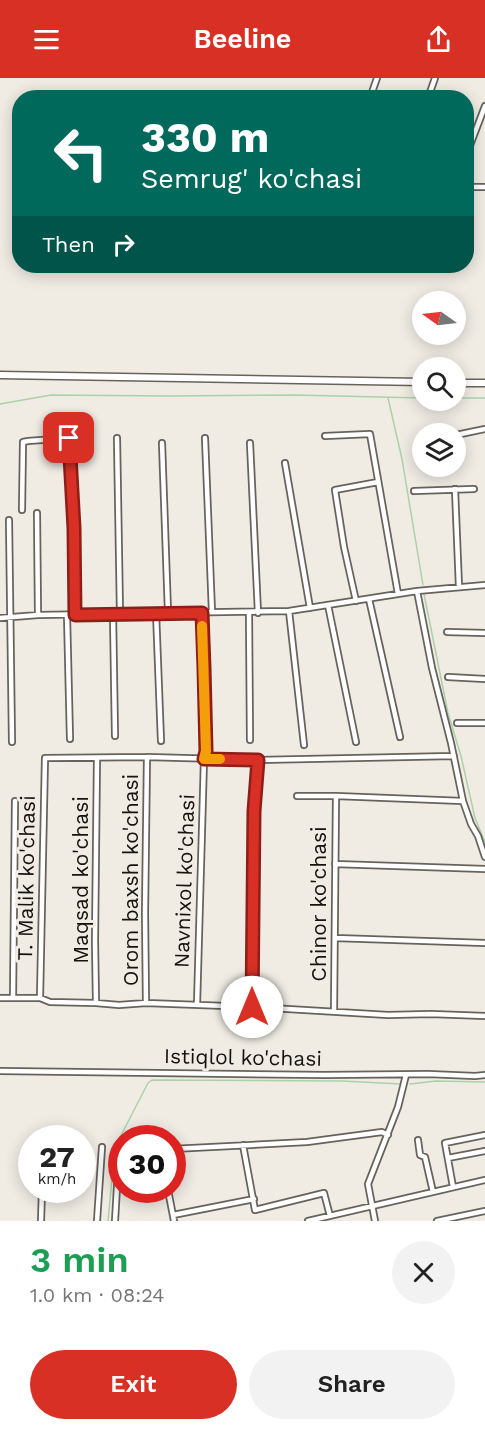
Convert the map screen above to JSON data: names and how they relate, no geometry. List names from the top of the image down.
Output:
{
  "streets": {
    "street": [
      "T. Malik ko'chasi",
      "Maqsad ko'chasi",
      "Orom baxsh ko'chasi",
      "Navnixol ko'chasi",
      "Chinor ko'chasi",
      "Istiqlol ko'chasi"
    ]
  },
  "crossings": [
    ["T. Malik ko'chasi", "Maqsad ko'chasi"]
  ],
  "north": "left",
  "page": {
    "header": "Beeline",
    "turn": ["330 m", "Semrug' ko'chasi"],
    "then": "Then",
    "speed": "27 km/h",
    "limit": "30",
    "heading": ["3 min", "1.0 km · 08:24"],
    "buttons": ["Exit", "Share"]
  }
}
